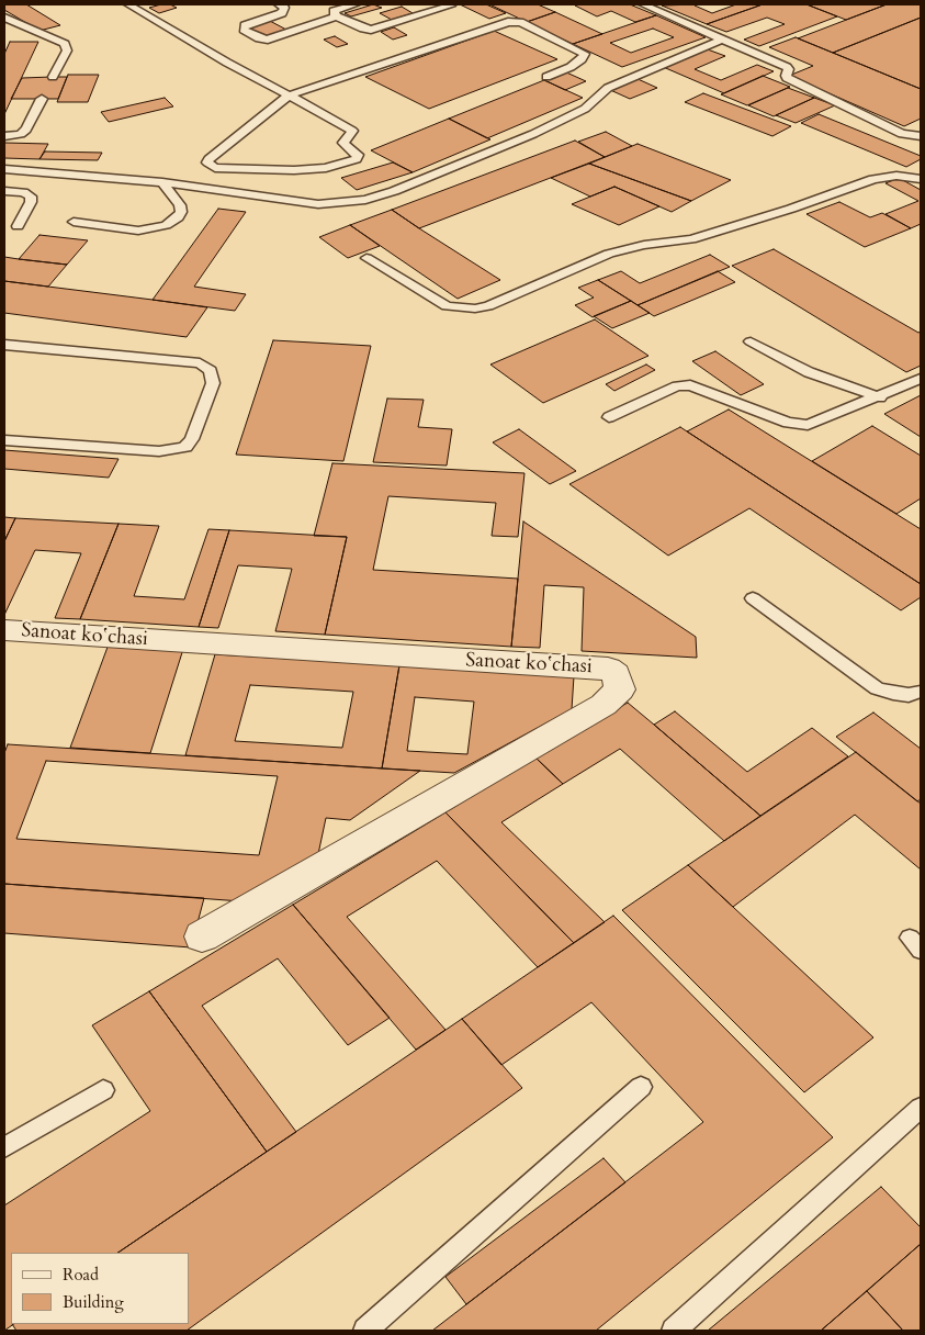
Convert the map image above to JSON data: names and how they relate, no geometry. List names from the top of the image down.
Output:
{
  "streets": {
    "street": ["Sanoat koʻchasi"]
  },
  "legend": ["Road", "Building"]
}
